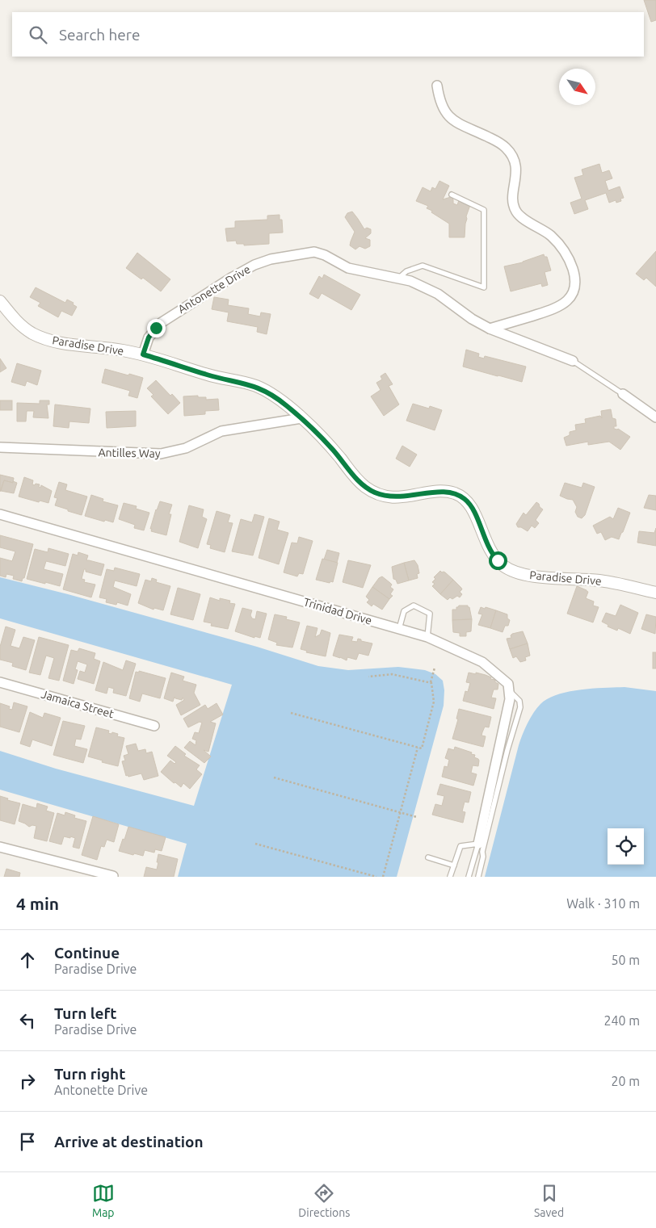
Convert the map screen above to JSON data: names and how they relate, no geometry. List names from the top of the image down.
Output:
{
  "streets": {
    "street": [
      "Antonette Drive",
      "Paradise Drive",
      "Antilles Way",
      "Trinidad Drive",
      "Jamaica Street"
    ]
  },
  "crossings": [
    ["Antonette Drive", "Paradise Drive"],
    ["Paradise Drive", "Antilles Way"]
  ],
  "north": "bottom right",
  "page": {
    "search": "Search here",
    "heading": ["4 min", "Walk · 310 m"],
    "list": [
      ["Continue", "Paradise Drive", "50 m"],
      ["Turn left", "Paradise Drive", "240 m"],
      ["Turn right", "Antonette Drive", "20 m"],
      "Arrive at destination"
    ],
    "nav": ["Map", "Directions", "Saved"]
  }
}
